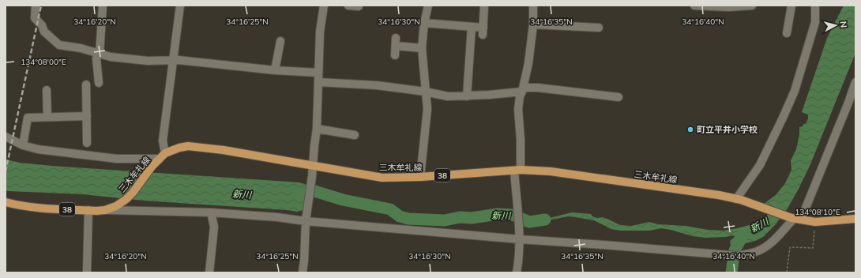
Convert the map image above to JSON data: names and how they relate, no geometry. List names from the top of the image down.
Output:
{
  "streets": {
    "main road": ["三木牟礼線", "38"]
  },
  "water": ["新川"],
  "places": ["町立平井小学校"],
  "north": "right",
  "coordinates": [
    "34°16'20\"N",
    "34°16'25\"N",
    "34°16'30\"N",
    "34°16'35\"N",
    "34°16'40\"N",
    "134°08'00\"E",
    "134°08'10\"E"
  ]
}
